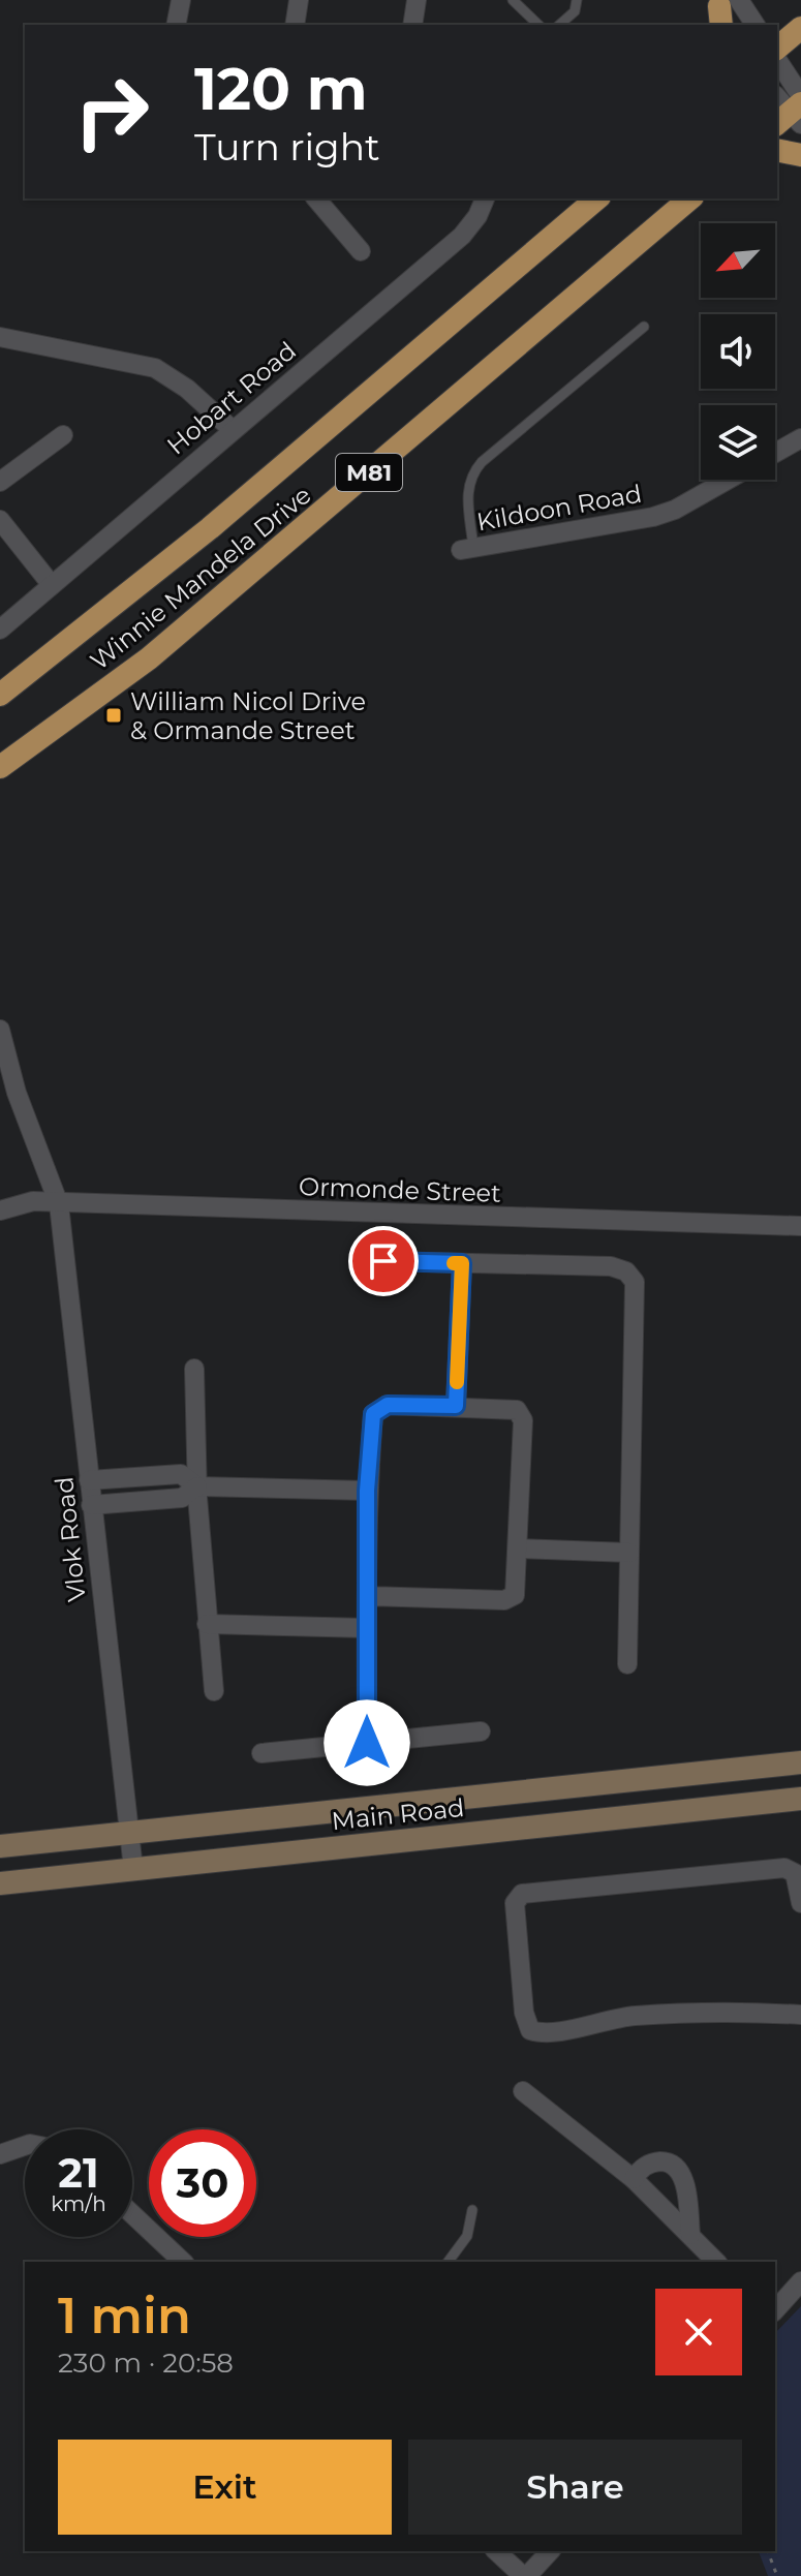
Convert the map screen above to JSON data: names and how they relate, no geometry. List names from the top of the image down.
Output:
{
  "streets": {
    "main road": ["M81", "Winnie Mandela Drive", "Main Road"],
    "street": [
      "Hobart Road",
      "Kildoon Road",
      "Ormonde Street",
      "Vlok Road"
    ]
  },
  "crossings": [
    ["Ormonde Street", "Vlok Road"],
    ["Vlok Road", "Main Road"]
  ],
  "places": {
    "transit": ["William Nicol Drive & Ormande Street"]
  },
  "north": "bottom left",
  "page": {
    "turn": ["120 m", "Turn right"],
    "speed": "21 km/h",
    "limit": "30",
    "heading": ["1 min", "230 m · 20:58"],
    "buttons": ["Exit", "Share"]
  }
}
